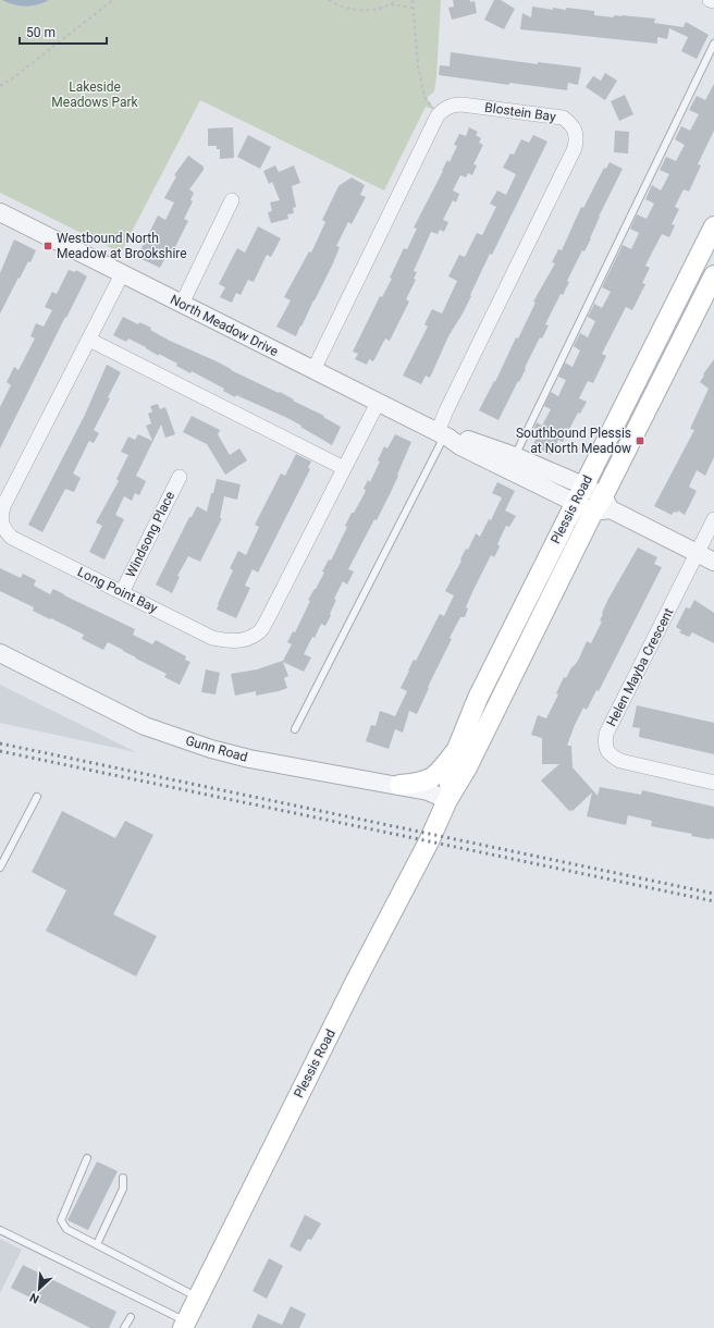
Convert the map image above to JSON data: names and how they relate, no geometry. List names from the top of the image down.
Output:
{
  "streets": {
    "main road": ["Plessis Road"],
    "street": [
      "Blostein Bay",
      "North Meadow Drive",
      "Windsong Place",
      "Long Point Bay",
      "Helen Mayba Crescent",
      "Gunn Road"
    ]
  },
  "crossings": [
    ["Blostein Bay", "North Meadow Drive"],
    ["North Meadow Drive", "Plessis Road"],
    ["North Meadow Drive", "Long Point Bay"],
    ["North Meadow Drive", "Helen Mayba Crescent"],
    ["Plessis Road", "Gunn Road"],
    ["Windsong Place", "Long Point Bay"]
  ],
  "parks": ["Lakeside Meadows Park"],
  "places": {
    "transit": ["Westbound North Meadow at Brookshire", "Southbound Plessis at North Meadow"]
  },
  "scale_bar": "50 m",
  "north": "bottom left"
}
